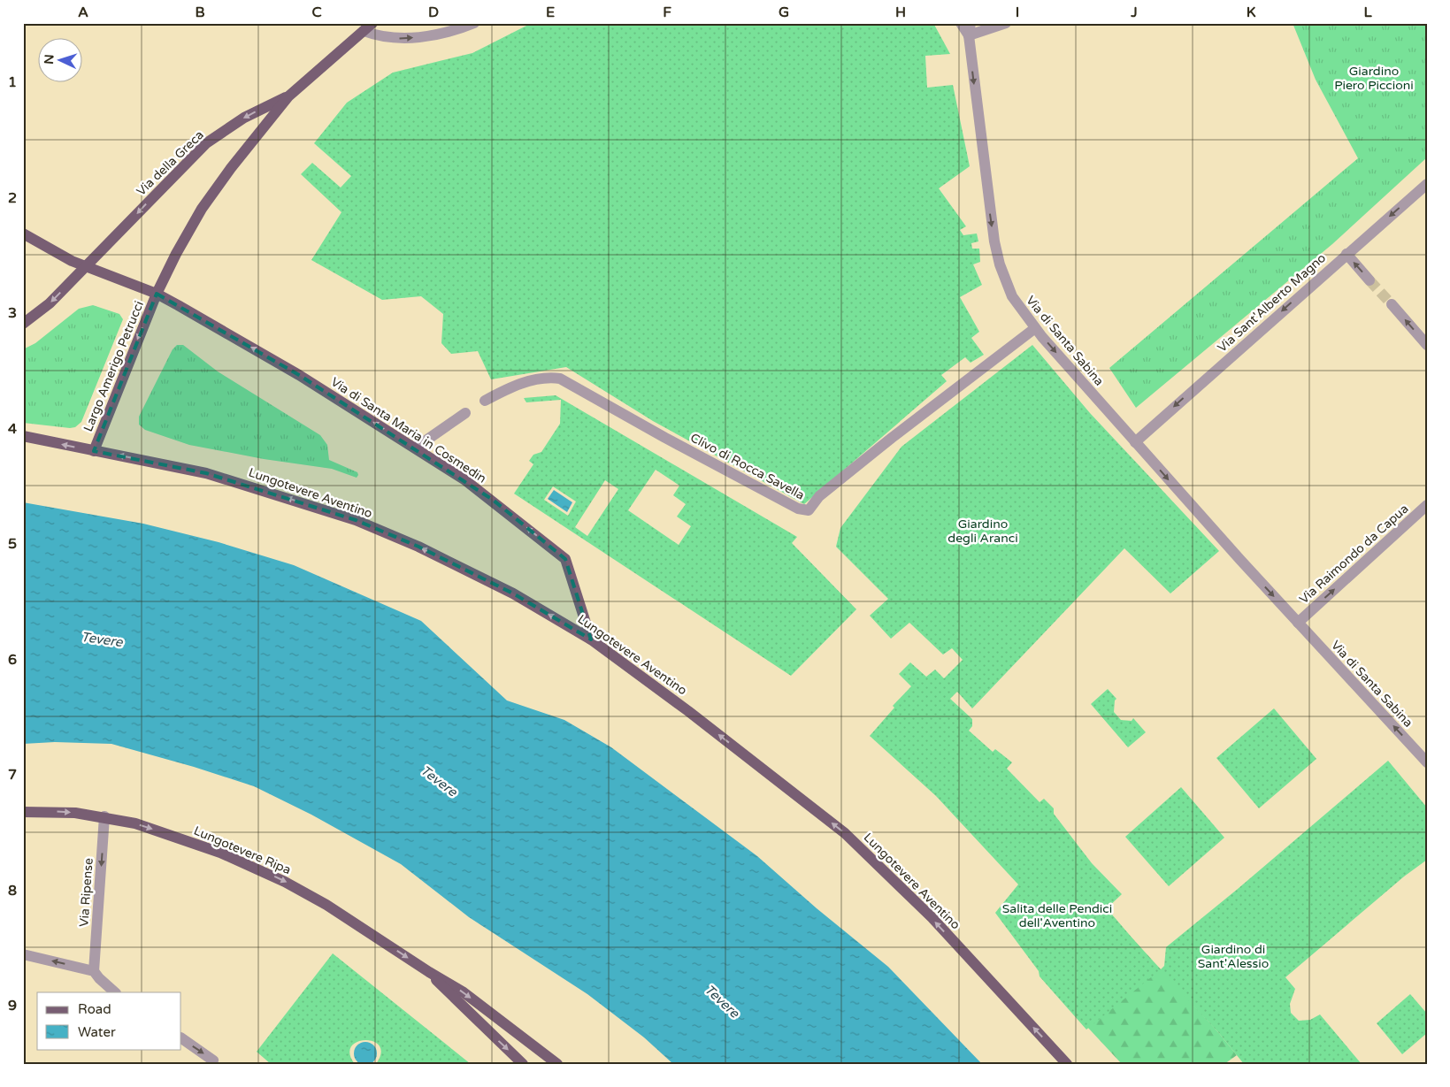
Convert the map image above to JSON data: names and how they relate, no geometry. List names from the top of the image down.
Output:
{
  "streets": {
    "main road": [
      "Via della Greca",
      "Largo Amerigo Petrucci",
      "Via di Santa Maria in Cosmedin",
      "Lungotevere Aventino",
      "Lungotevere Ripa"
    ],
    "street": [
      "Via Sant'Alberto Magno",
      "Via di Santa Sabina",
      "Clivo di Rocca Savella",
      "Via Raimondo da Capua",
      "Via Ripense"
    ]
  },
  "crossings": [
    ["Via della Greca", "Largo Amerigo Petrucci"],
    ["Via della Greca", "Via di Santa Maria in Cosmedin"],
    ["Via Sant'Alberto Magno", "Via di Santa Sabina"],
    ["Via di Santa Sabina", "Clivo di Rocca Savella"],
    ["Via di Santa Sabina", "Via Raimondo da Capua"],
    ["Largo Amerigo Petrucci", "Via di Santa Maria in Cosmedin"],
    ["Largo Amerigo Petrucci", "Lungotevere Aventino"],
    ["Via di Santa Maria in Cosmedin", "Lungotevere Aventino"],
    ["Lungotevere Ripa", "Via Ripense"]
  ],
  "one_way": [
    "Via Sant'Alberto Magno",
    "Via di Santa Maria in Cosmedin",
    "Lungotevere Aventino",
    "Via Raimondo da Capua",
    "Lungotevere Ripa",
    "Via Ripense"
  ],
  "water": ["Tevere"],
  "parks": [
    "Giardino Piero Piccioni",
    "Giardino degli Aranci",
    "Salita delle Pendici dell'Aventino",
    "Giardino di Sant'Alessio"
  ],
  "legend": ["Road", "Water"],
  "north": "left",
  "grid": {
    "columns": [
      "A",
      "B",
      "C",
      "D",
      "E",
      "F",
      "G",
      "H",
      "I",
      "J",
      "K",
      "L"
    ],
    "rows": [
      "1",
      "2",
      "3",
      "4",
      "5",
      "6",
      "7",
      "8",
      "9"
    ]
  }
}
